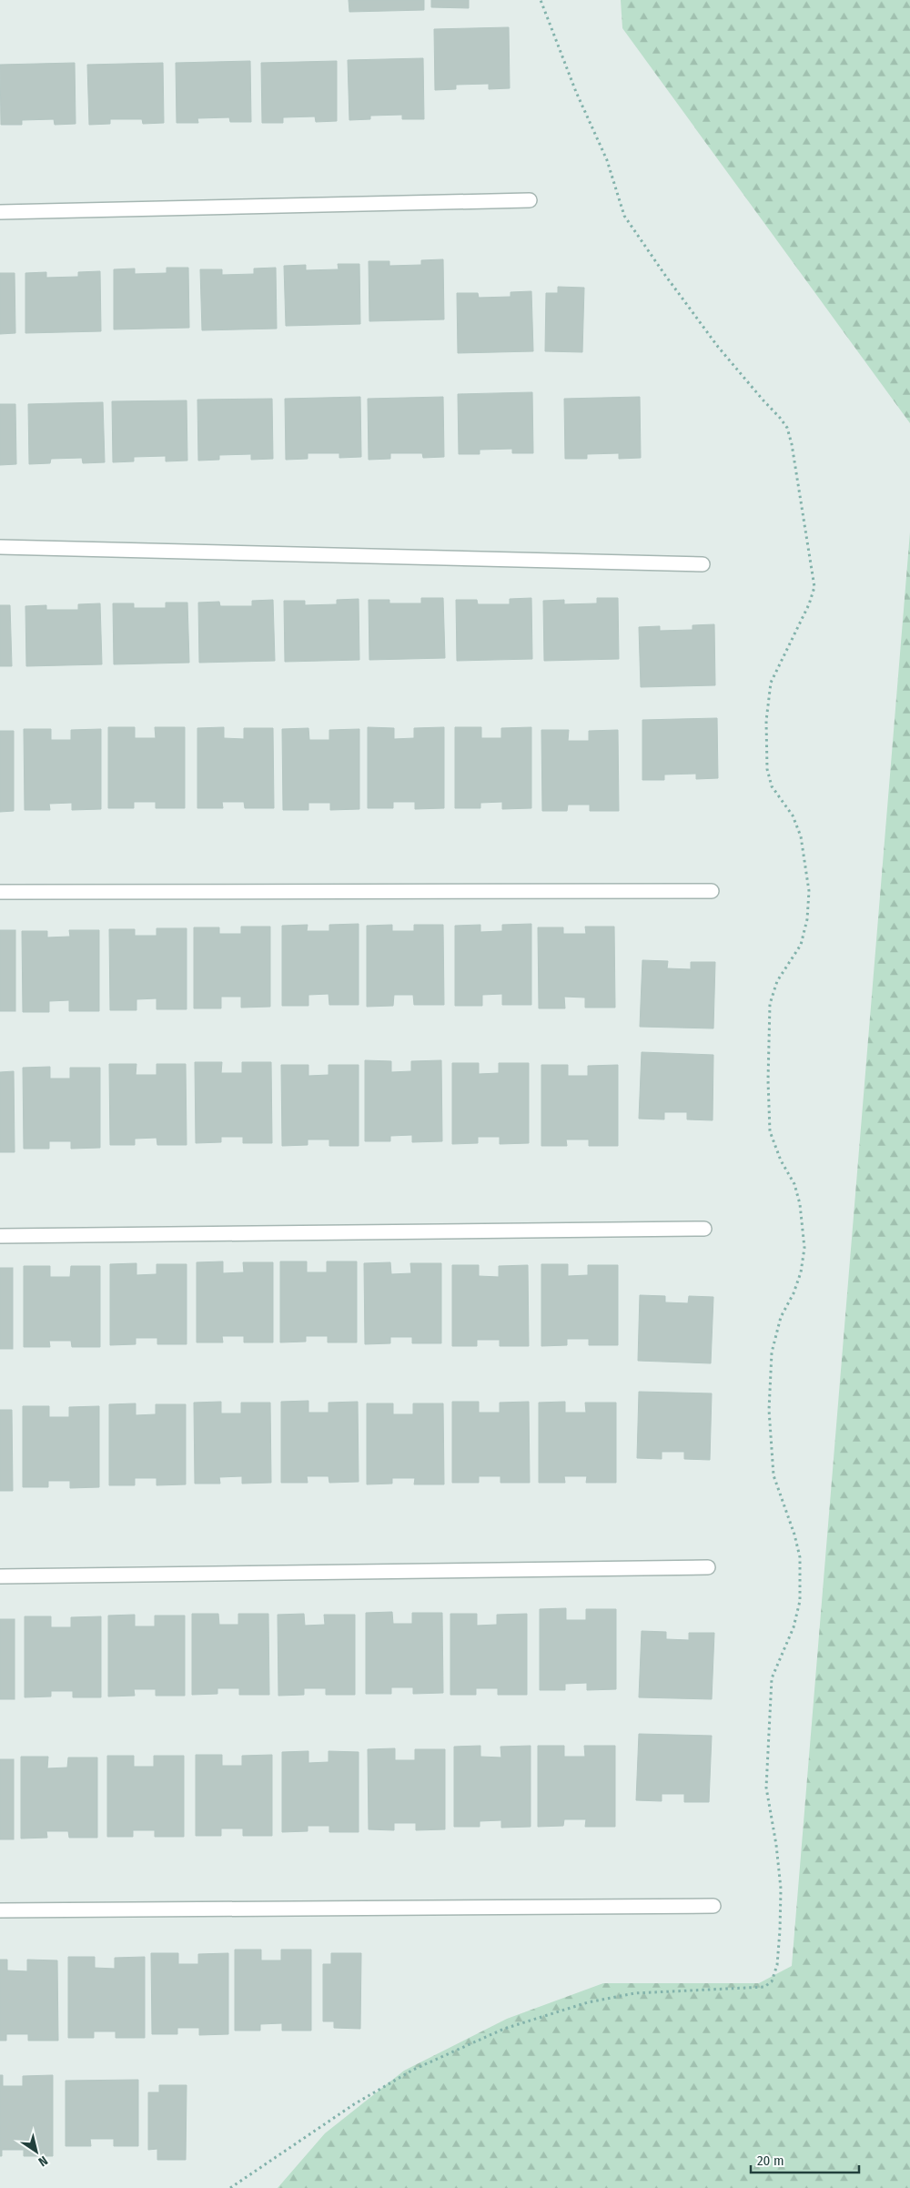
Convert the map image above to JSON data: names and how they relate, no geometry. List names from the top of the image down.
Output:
{
  "scale_bar": "20 m",
  "north": "bottom right"
}
